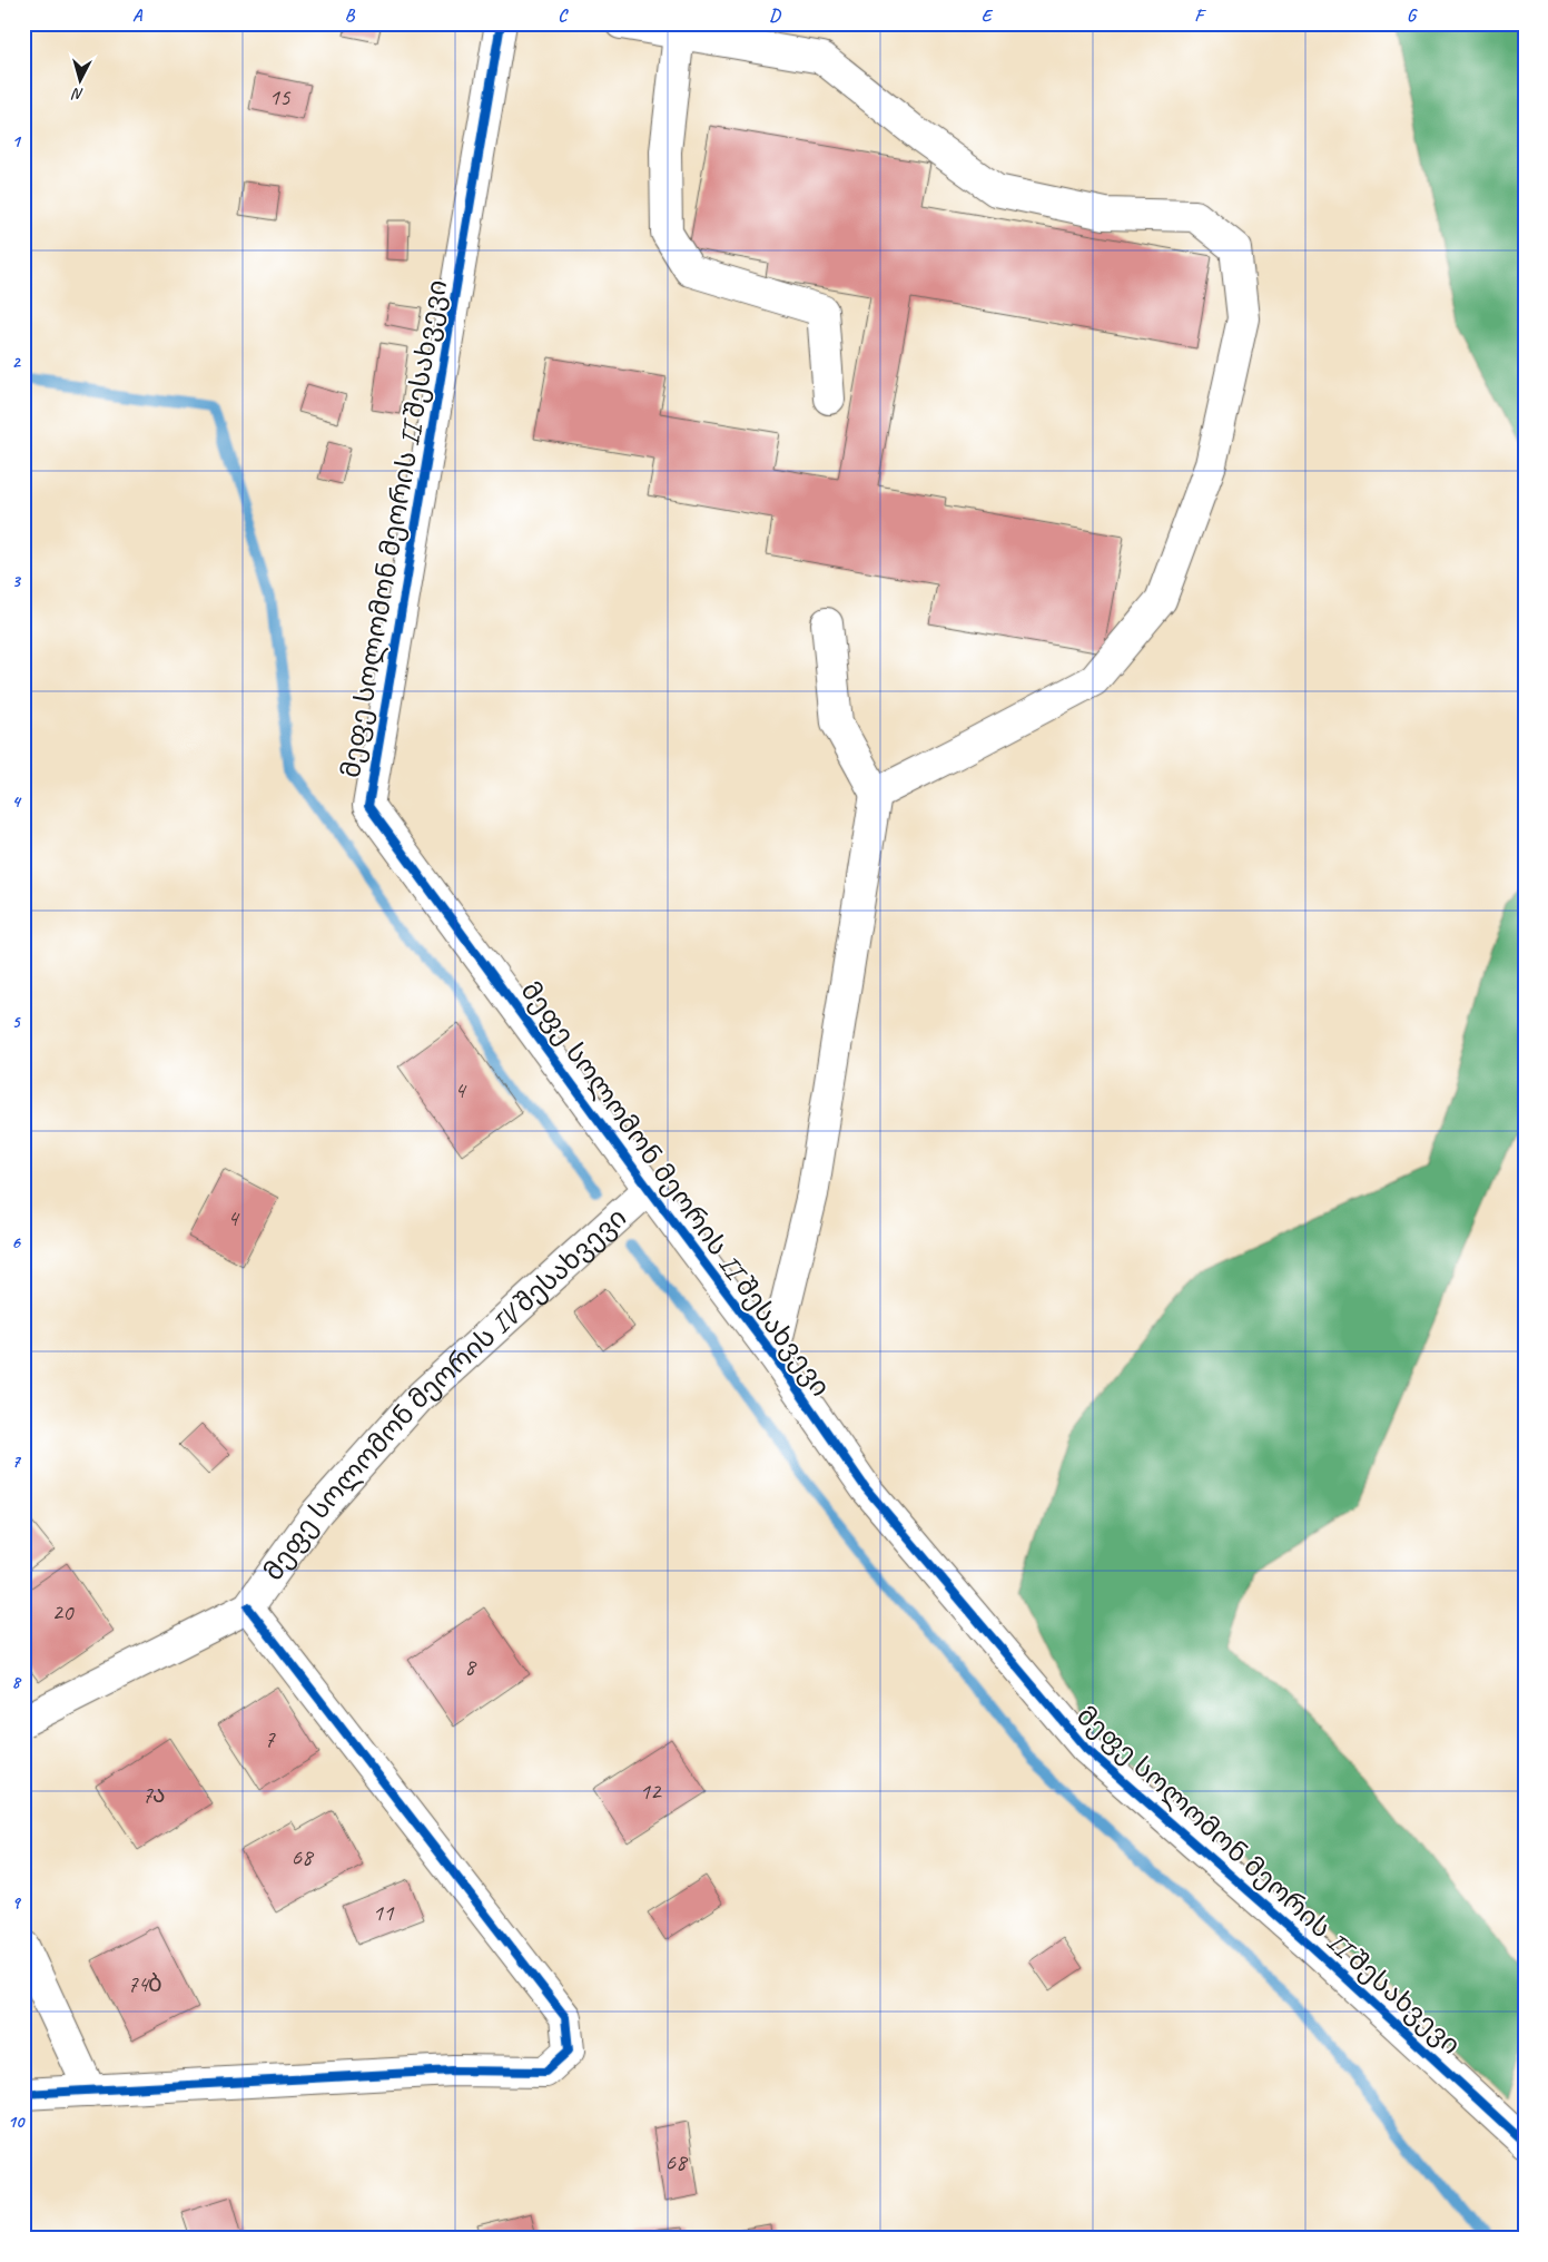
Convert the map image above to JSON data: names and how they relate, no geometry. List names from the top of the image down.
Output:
{
  "streets": {
    "street": ["მეფე სოლომონ მეორის II შესახვევი", "მეფე სოლომონ მეორის IV შესახვევი"]
  },
  "crossings": [
    ["მეფე სოლომონ მეორის II შესახვევი", "მეფე სოლომონ მეორის IV შესახვევი"]
  ],
  "house_numbers": [
    "15",
    "4",
    "4",
    "20",
    "8",
    "7",
    "12",
    "7ა",
    "68",
    "11",
    "74ბ",
    "68"
  ],
  "north": "bottom",
  "grid": {
    "columns": [
      "A",
      "B",
      "C",
      "D",
      "E",
      "F",
      "G"
    ],
    "rows": [
      "1",
      "2",
      "3",
      "4",
      "5",
      "6",
      "7",
      "8",
      "9",
      "10"
    ]
  }
}
